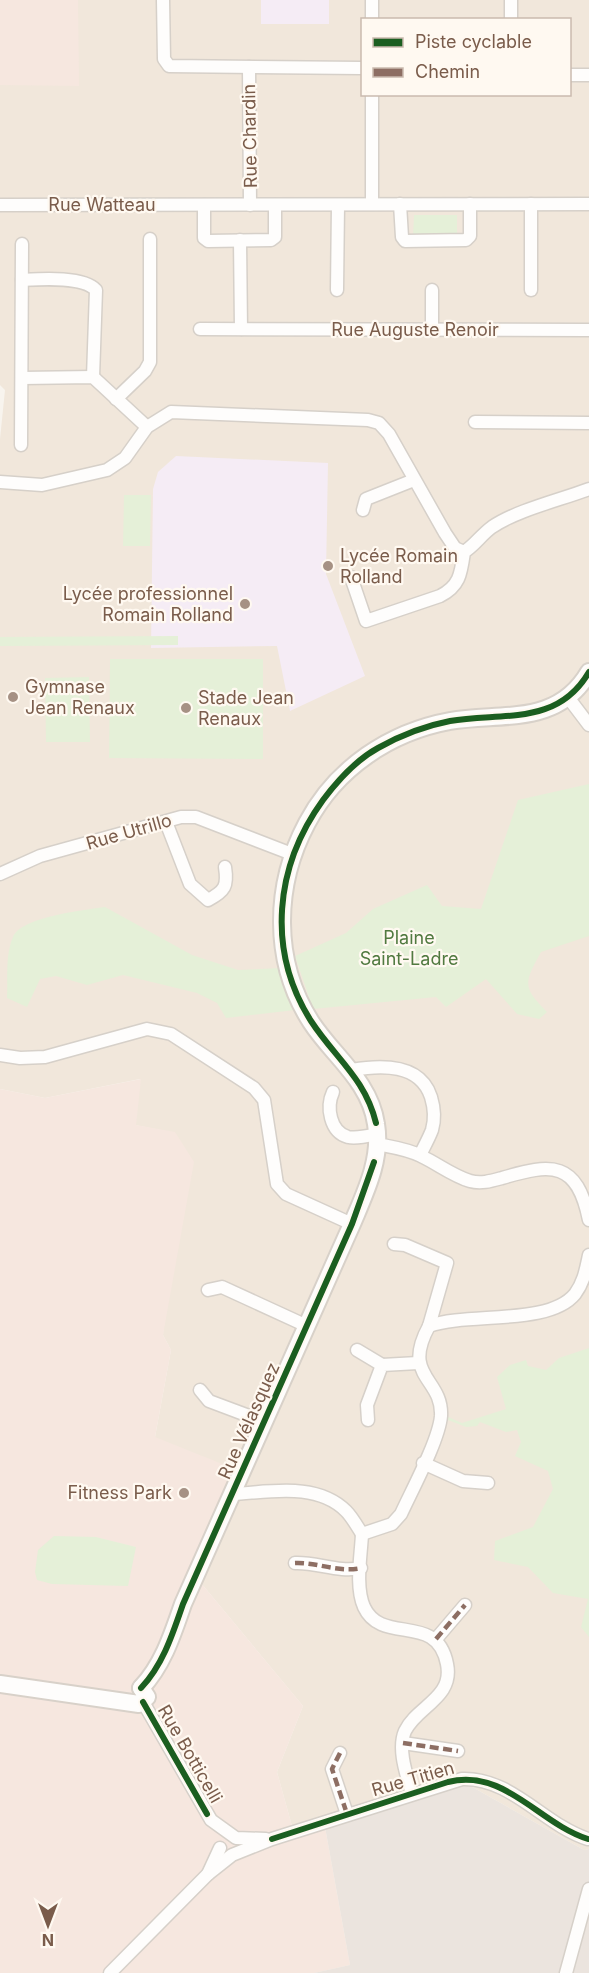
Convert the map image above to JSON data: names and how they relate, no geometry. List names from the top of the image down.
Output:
{
  "streets": {
    "street": [
      "Rue Chardin",
      "Rue Watteau",
      "Rue Auguste Renoir",
      "Rue Utrillo",
      "Rue Vélasquez",
      "Rue Botticelli",
      "Rue Titien"
    ]
  },
  "crossings": [
    ["Rue Chardin", "Rue Watteau"],
    ["Rue Vélasquez", "Rue Botticelli"],
    ["Rue Botticelli", "Rue Titien"]
  ],
  "parks": ["Plaine Saint-Ladre"],
  "places": [
    "Lycée Romain Rolland",
    "Lycée professionnel Romain Rolland",
    "Gymnase Jean Renaux",
    "Stade Jean Renaux",
    "Fitness Park"
  ],
  "legend": ["Piste cyclable", "Chemin"],
  "north": "bottom"
}
